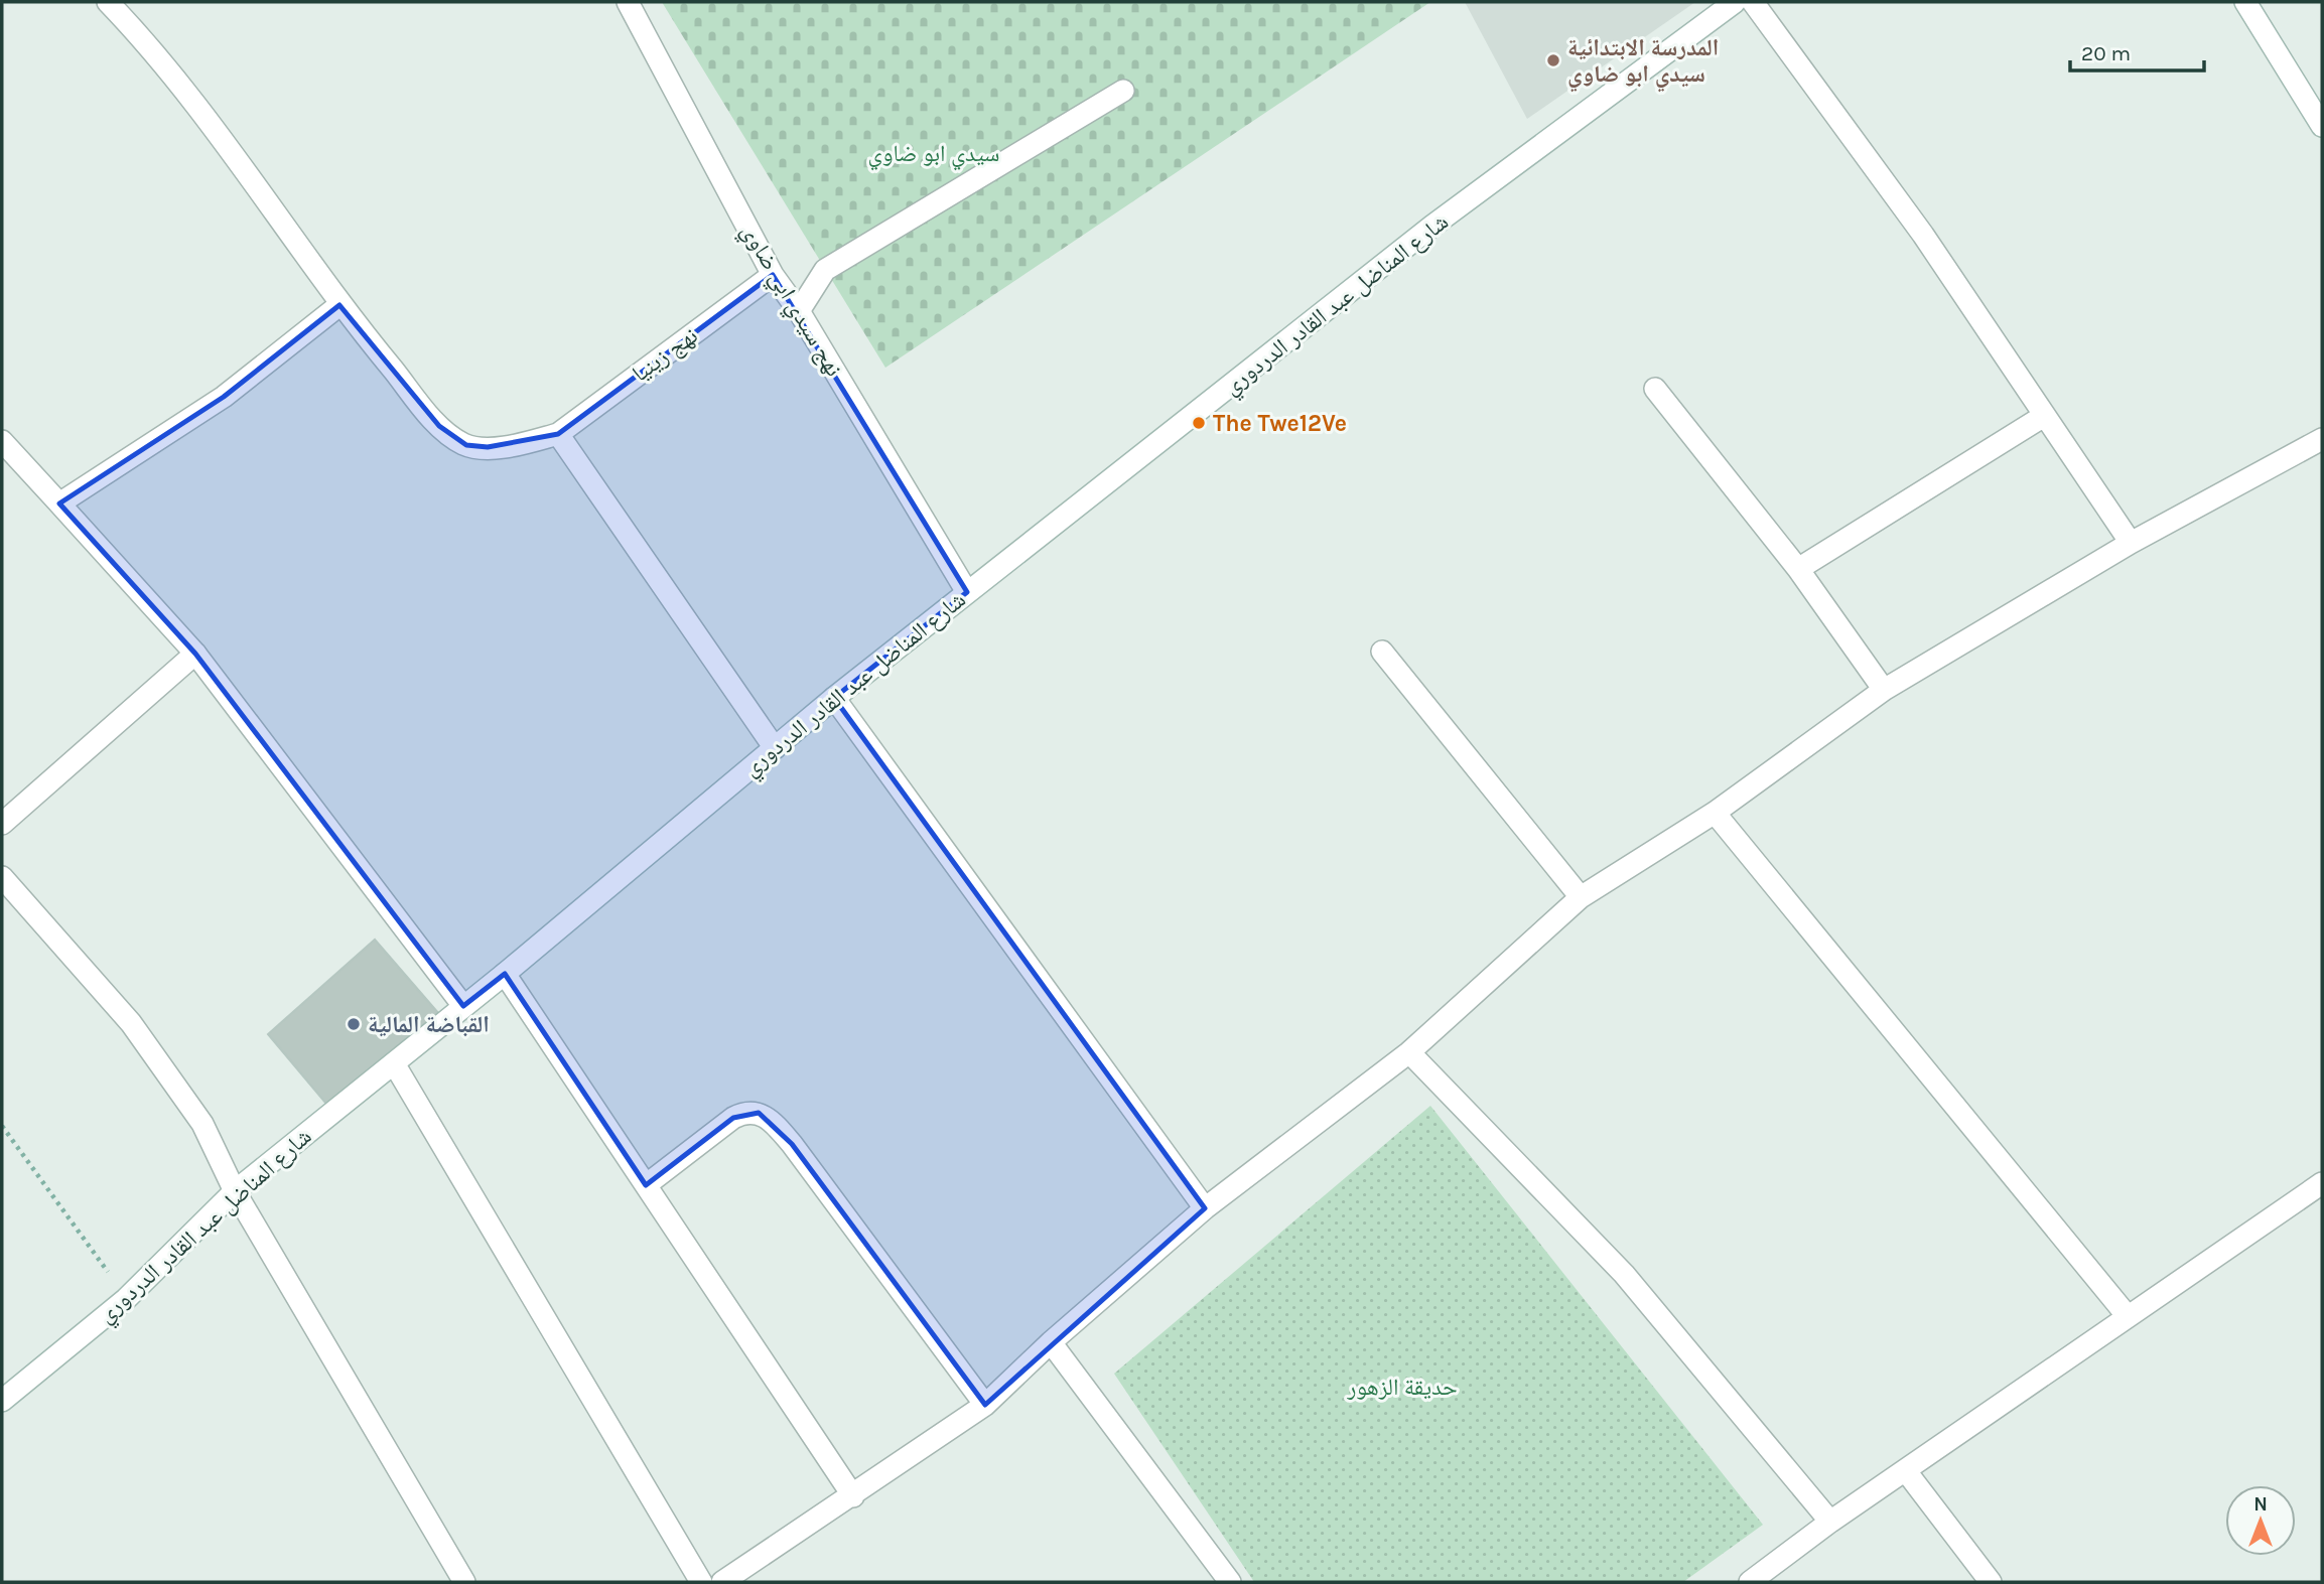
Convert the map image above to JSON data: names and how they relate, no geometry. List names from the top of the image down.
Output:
{
  "streets": {
    "street": ["نهج سيدي ابي ضاوي", "شارع المناضل عبد القادر الدردوري", "نهج زينيا"]
  },
  "crossings": [
    ["نهج سيدي ابي ضاوي", "شارع المناضل عبد القادر الدردوري"],
    ["نهج سيدي ابي ضاوي", "نهج زينيا"]
  ],
  "parks": ["سيدي ابو ضاوي", "حديقة الزهور"],
  "places": ["المدرسة الابتدائية سيدي ابو ضاوي", "The Twe12Ve", "القباضة المالية"],
  "scale_bar": "20 m",
  "north": "top"
}
